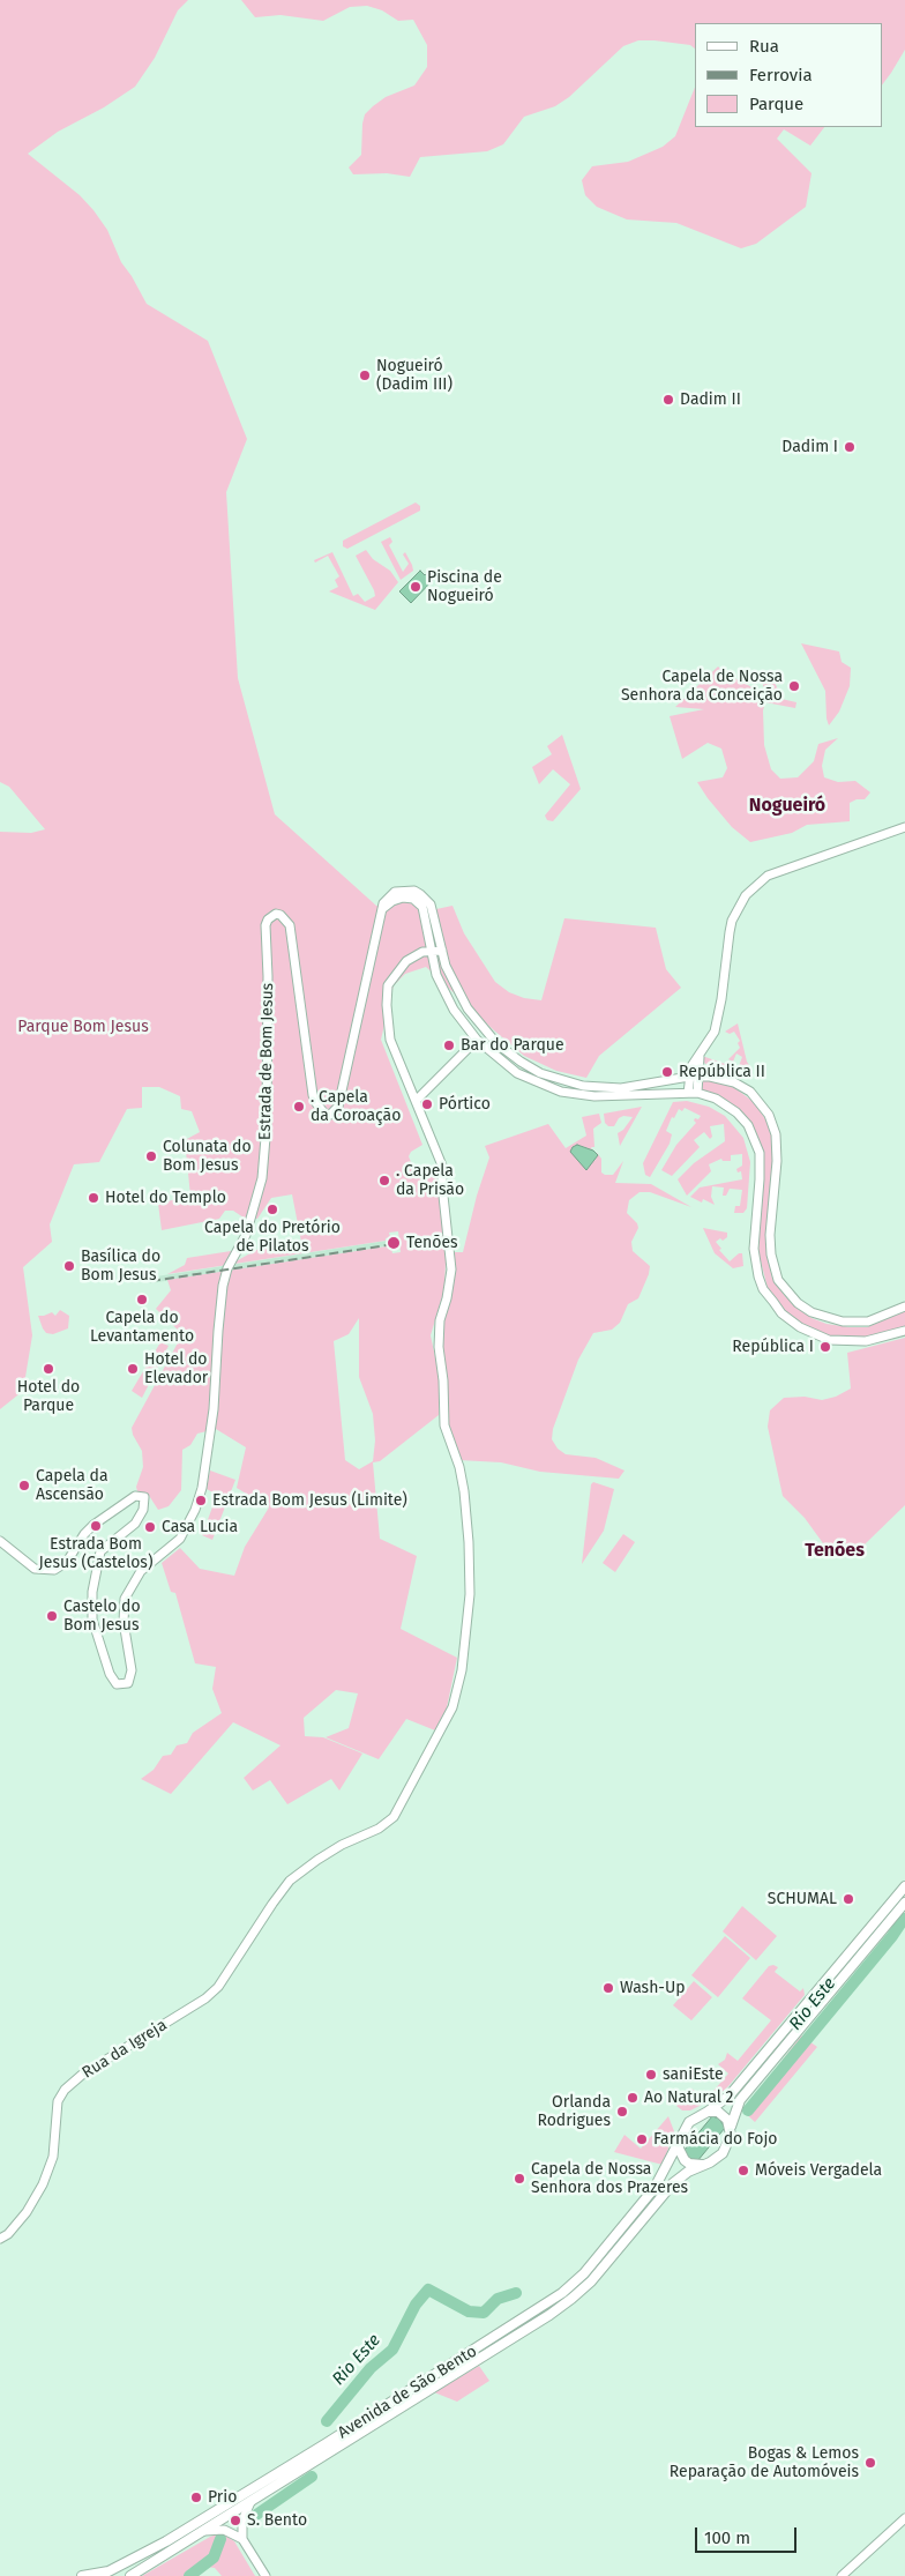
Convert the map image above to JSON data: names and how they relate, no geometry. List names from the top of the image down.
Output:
{
  "streets": {
    "main road": ["Estrada de Bom Jesus", "Rua da Igreja", "Avenida de São Bento"]
  },
  "districts": ["Nogueiró", "Tenões"],
  "water": ["Rio Este"],
  "parks": ["Parque Bom Jesus"],
  "places": [
    "Nogueiró (Dadim III)",
    "Dadim II",
    "Dadim I",
    "Piscina de Nogueiró",
    "Capela de Nossa Senhora da Conceição",
    "Bar do Parque",
    "República II",
    "Pórtico",
    ". Capela da Coroação",
    "Colunata do Bom Jesus",
    ". Capela da Prisão",
    "Hotel do Templo",
    "Capela do Pretório de Pilatos",
    "Tenões",
    "Basílica do Bom Jesus",
    "Capela do Levantamento",
    "República I",
    "Hotel do Parque",
    "Hotel do Elevador",
    "Capela da Ascensão",
    "Estrada Bom Jesus (Limite)",
    "Estrada Bom Jesus (Castelos)",
    "Casa Lucia",
    "Castelo do Bom Jesus",
    "SCHUMAL",
    "Wash-Up",
    "saniEste",
    "Ao Natural 2",
    "Orlanda Rodrigues",
    "Farmácia do Fojo",
    "Móveis Vergadela",
    "Capela de Nossa Senhora dos Prazeres",
    "Bogas & Lemos Reparação de Automóveis",
    "Prio",
    "S. Bento"
  ],
  "legend": ["Rua", "Ferrovia", "Parque"],
  "scale_bar": "100 m"
}
